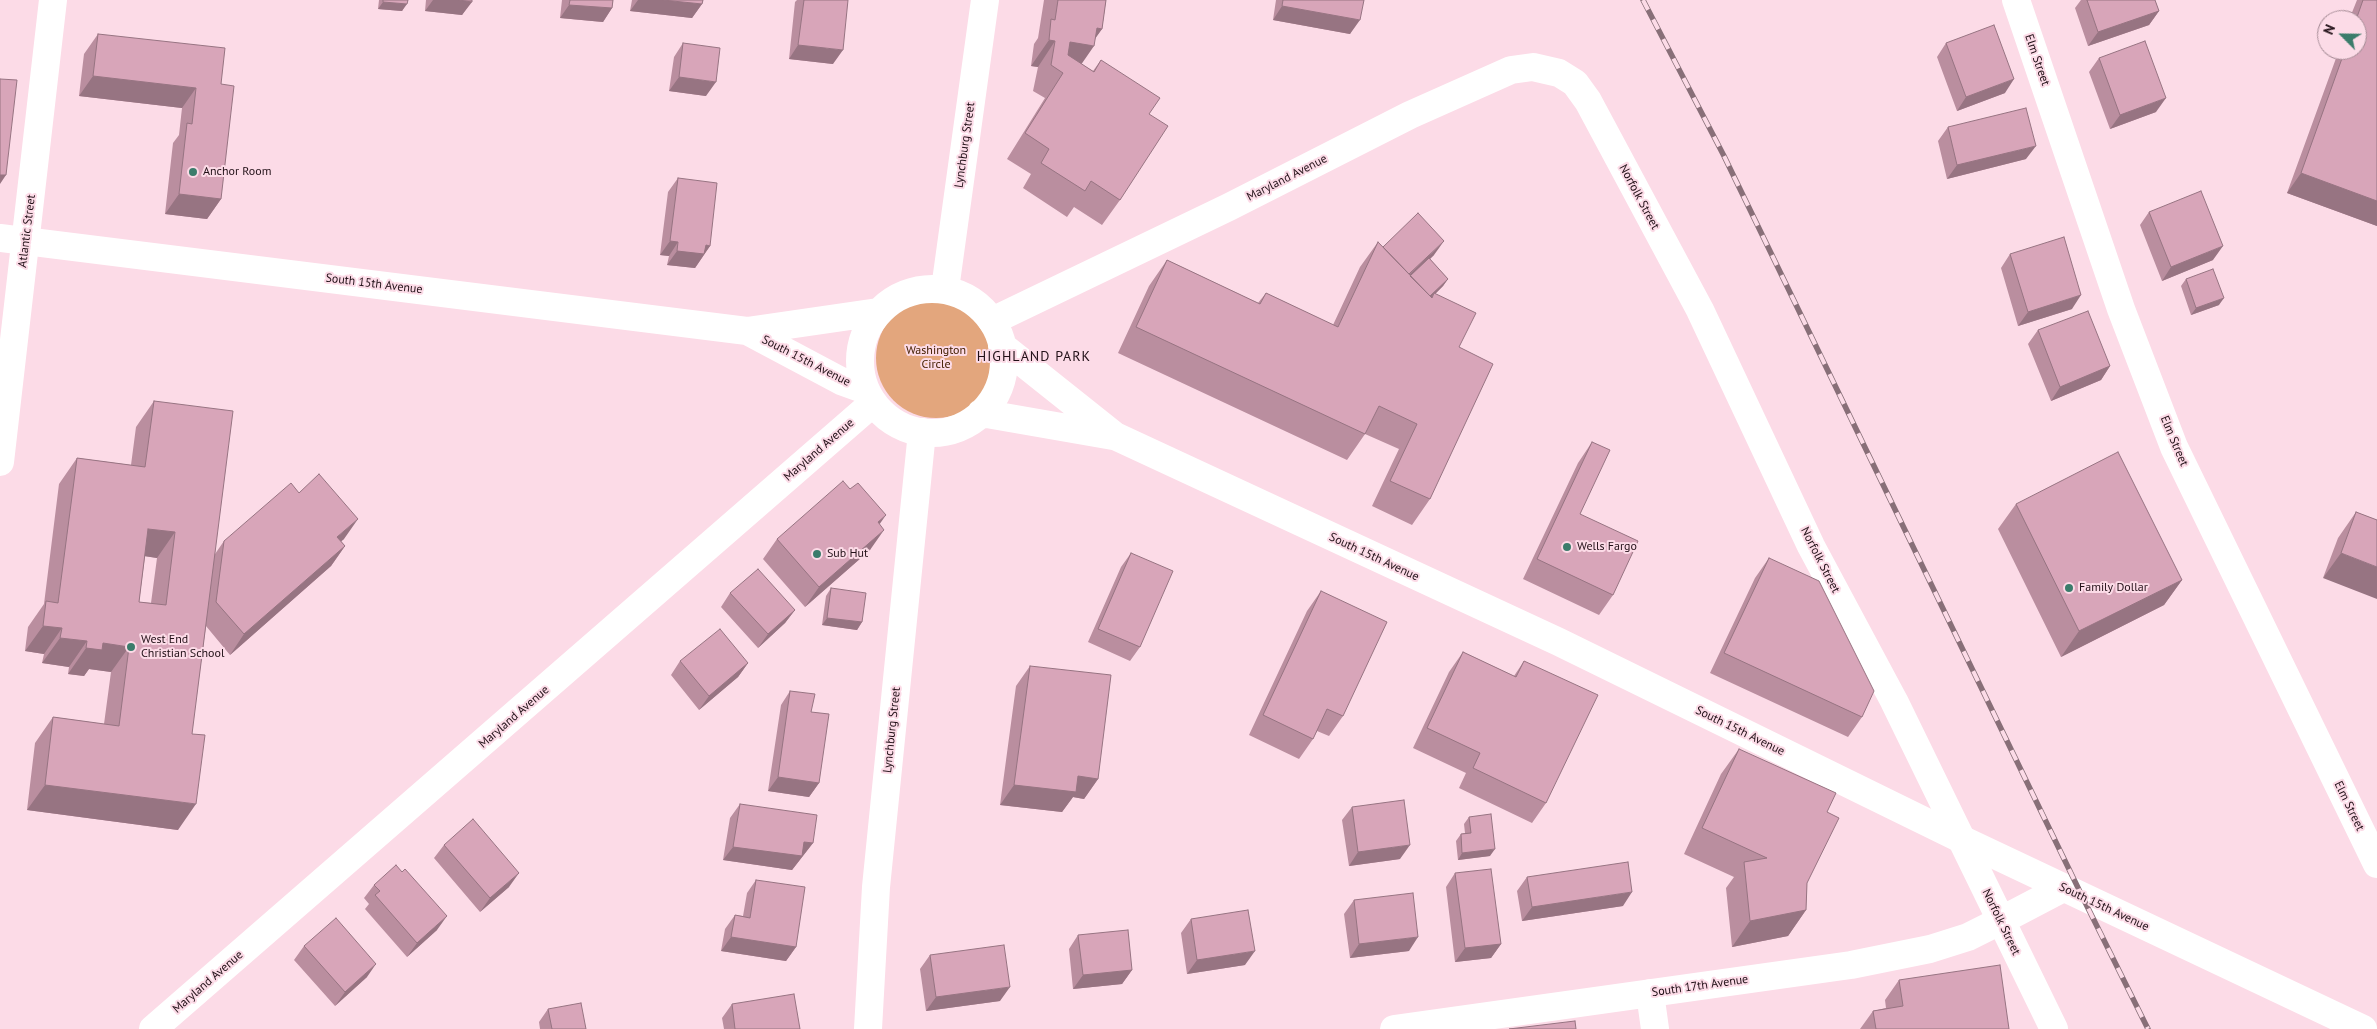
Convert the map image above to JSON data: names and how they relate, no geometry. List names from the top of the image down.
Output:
{
  "streets": {
    "street": [
      "Elm Street",
      "Lynchburg Street",
      "Maryland Avenue",
      "Norfolk Street",
      "Atlantic Street",
      "South 15th Avenue",
      "South 17th Avenue"
    ]
  },
  "crossings": [
    ["Lynchburg Street", "Maryland Avenue"],
    ["Lynchburg Street", "South 15th Avenue"],
    ["Maryland Avenue", "Norfolk Street"],
    ["Maryland Avenue", "South 15th Avenue"],
    ["Norfolk Street", "South 15th Avenue"],
    ["Norfolk Street", "South 17th Avenue"],
    ["Atlantic Street", "South 15th Avenue"],
    ["South 15th Avenue", "South 17th Avenue"]
  ],
  "districts": ["HIGHLAND PARK"],
  "parks": ["Washington Circle"],
  "places": [
    "Anchor Room",
    "Wells Fargo",
    "Sub Hut",
    "Family Dollar",
    "West End Christian School"
  ],
  "north": "top left"
}
